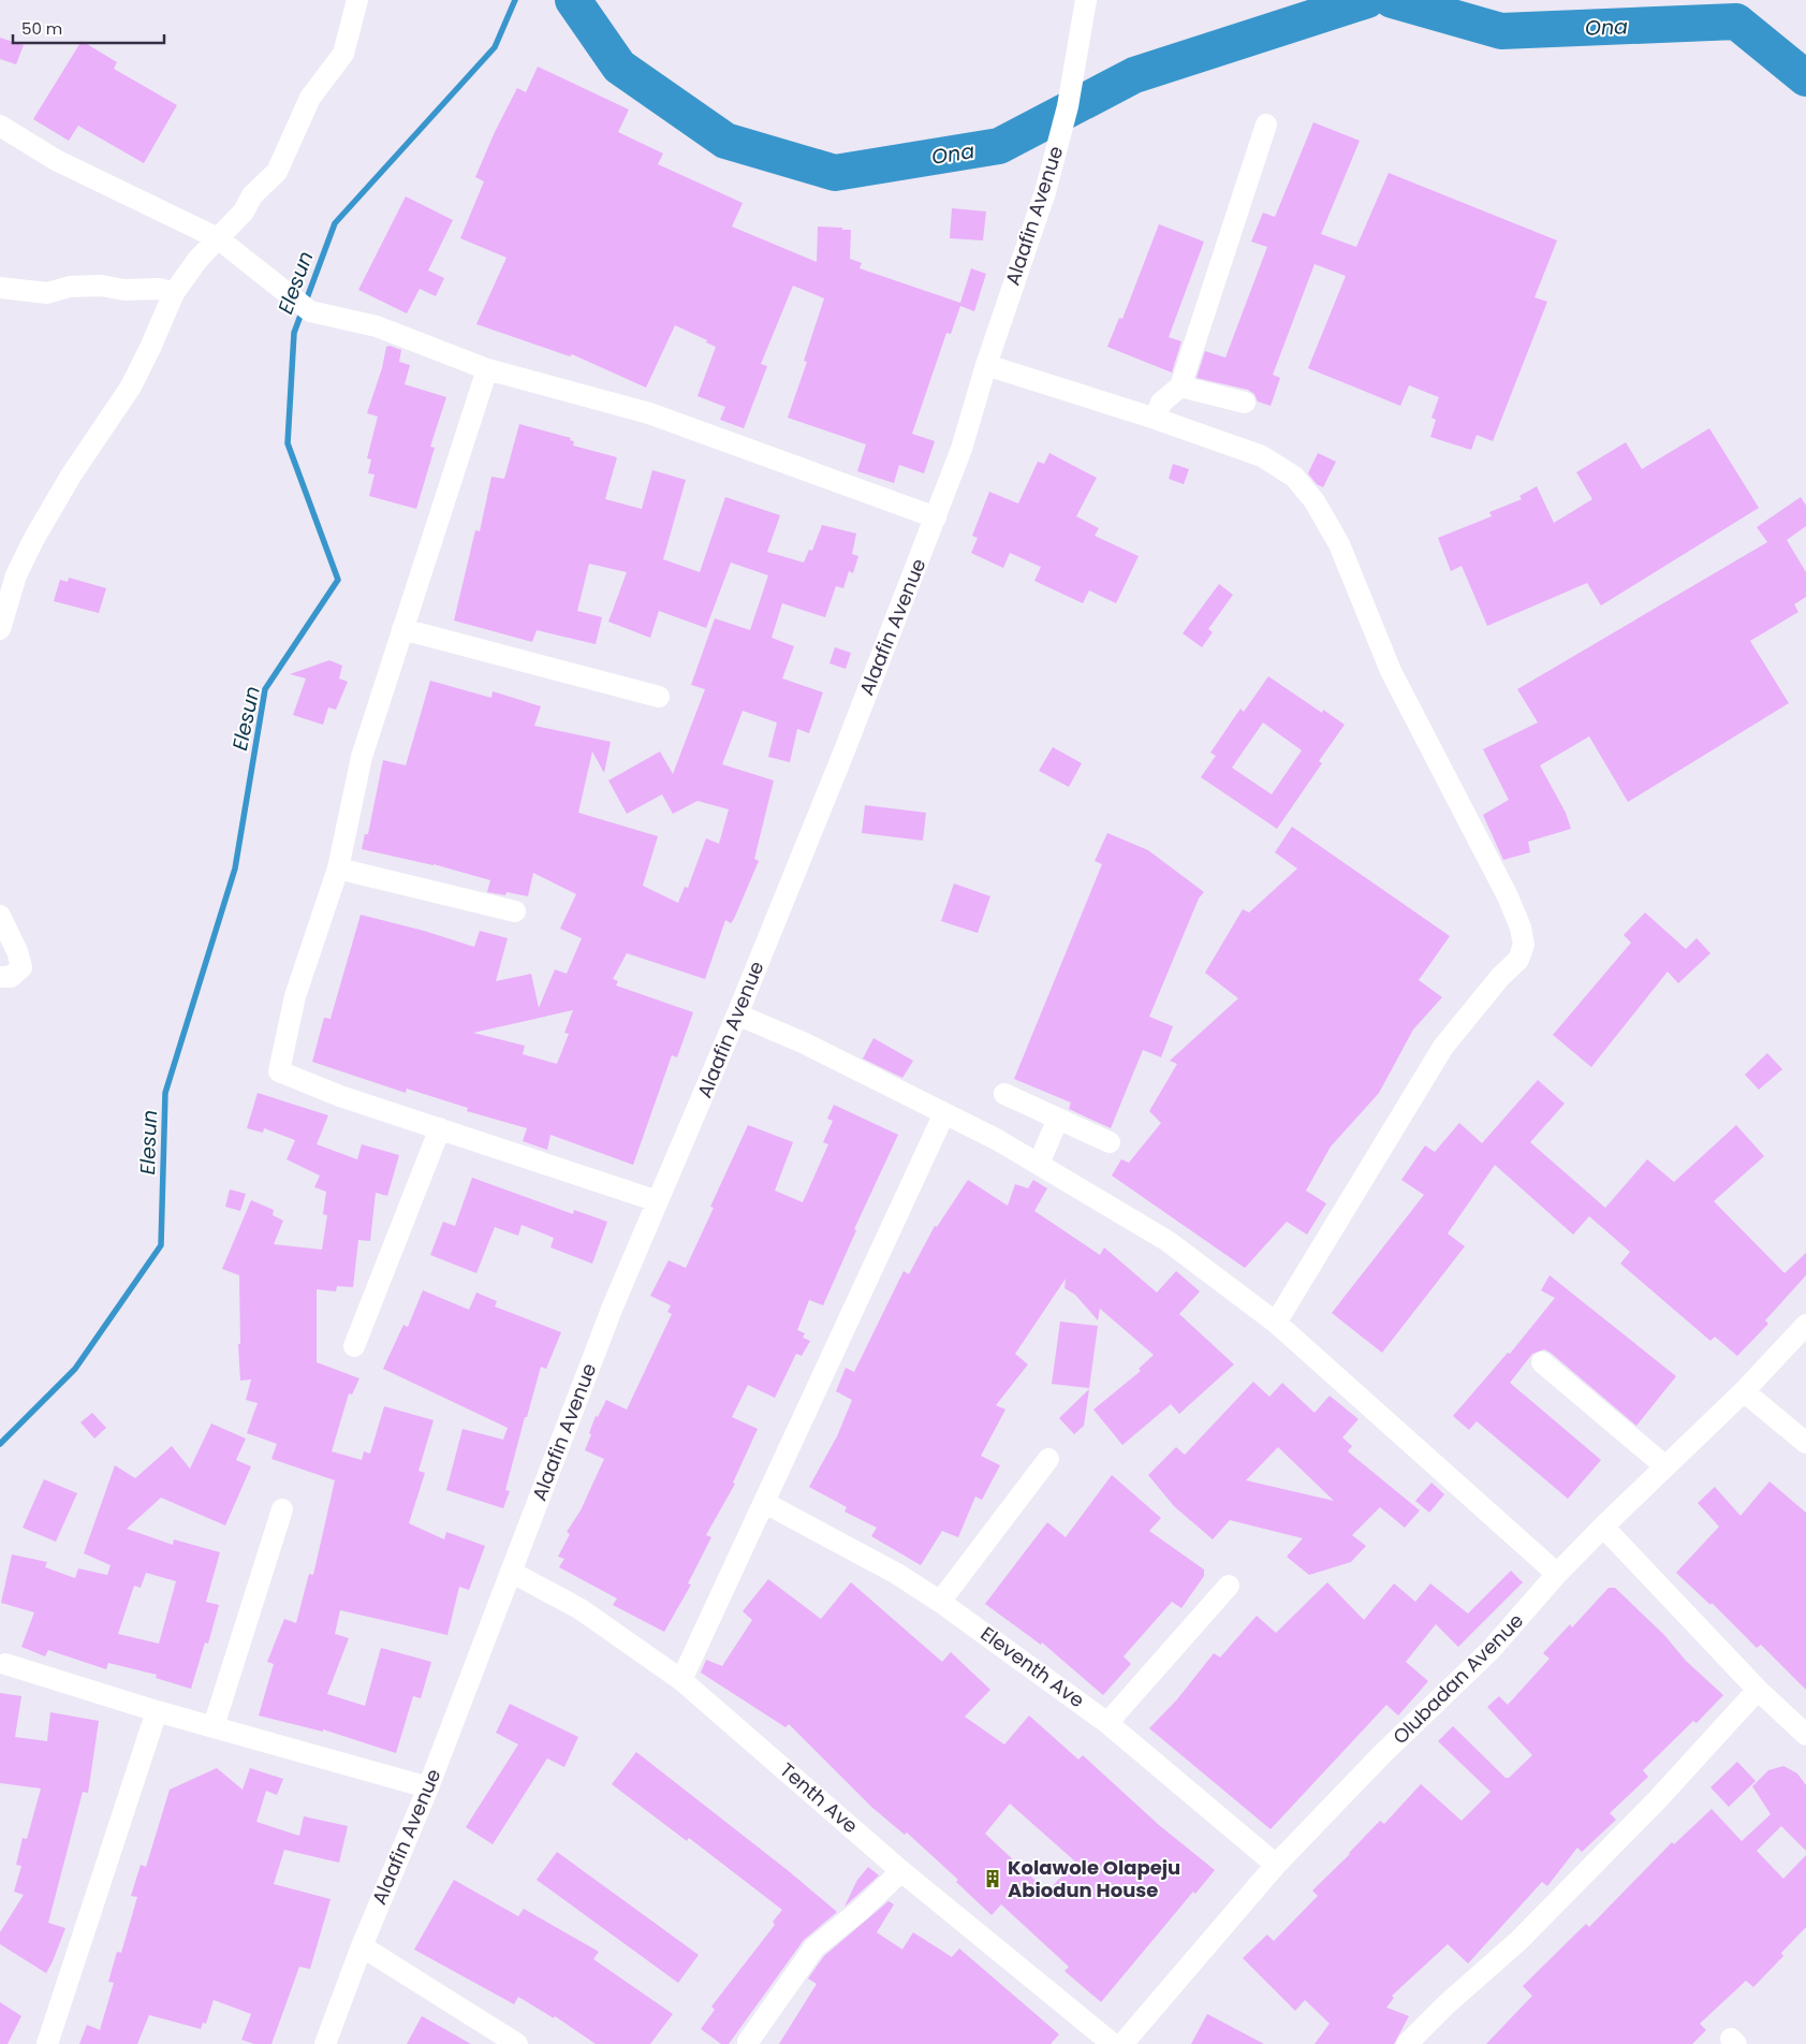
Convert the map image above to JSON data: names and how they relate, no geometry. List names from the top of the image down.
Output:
{
  "streets": {
    "street": [
      "Alaafin Avenue",
      "Eleventh Ave",
      "Olubadan Avenue",
      "Tenth Ave"
    ]
  },
  "crossings": [
    ["Alaafin Avenue", "Tenth Ave"],
    ["Eleventh Ave", "Olubadan Avenue"]
  ],
  "water": ["Ona", "Elesun"],
  "places": {
    "building": ["Kolawole Olapeju Abiodun House"]
  },
  "scale_bar": "50 m"
}
